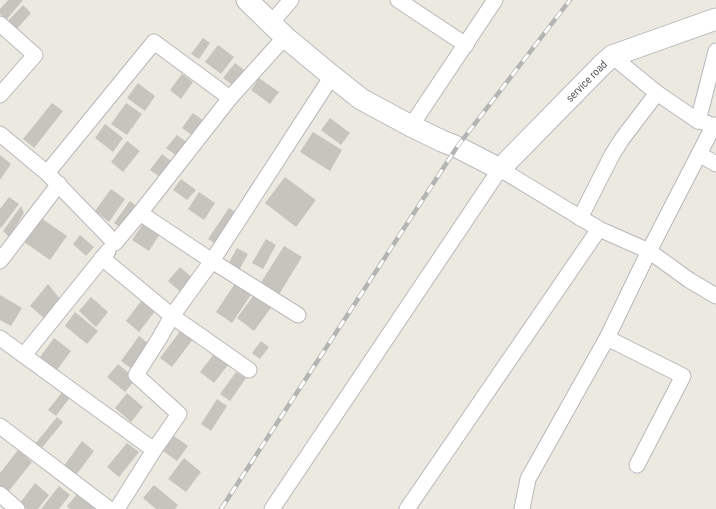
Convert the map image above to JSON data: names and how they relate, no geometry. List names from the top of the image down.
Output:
{
  "streets": {
    "street": ["service road"]
  }
}
